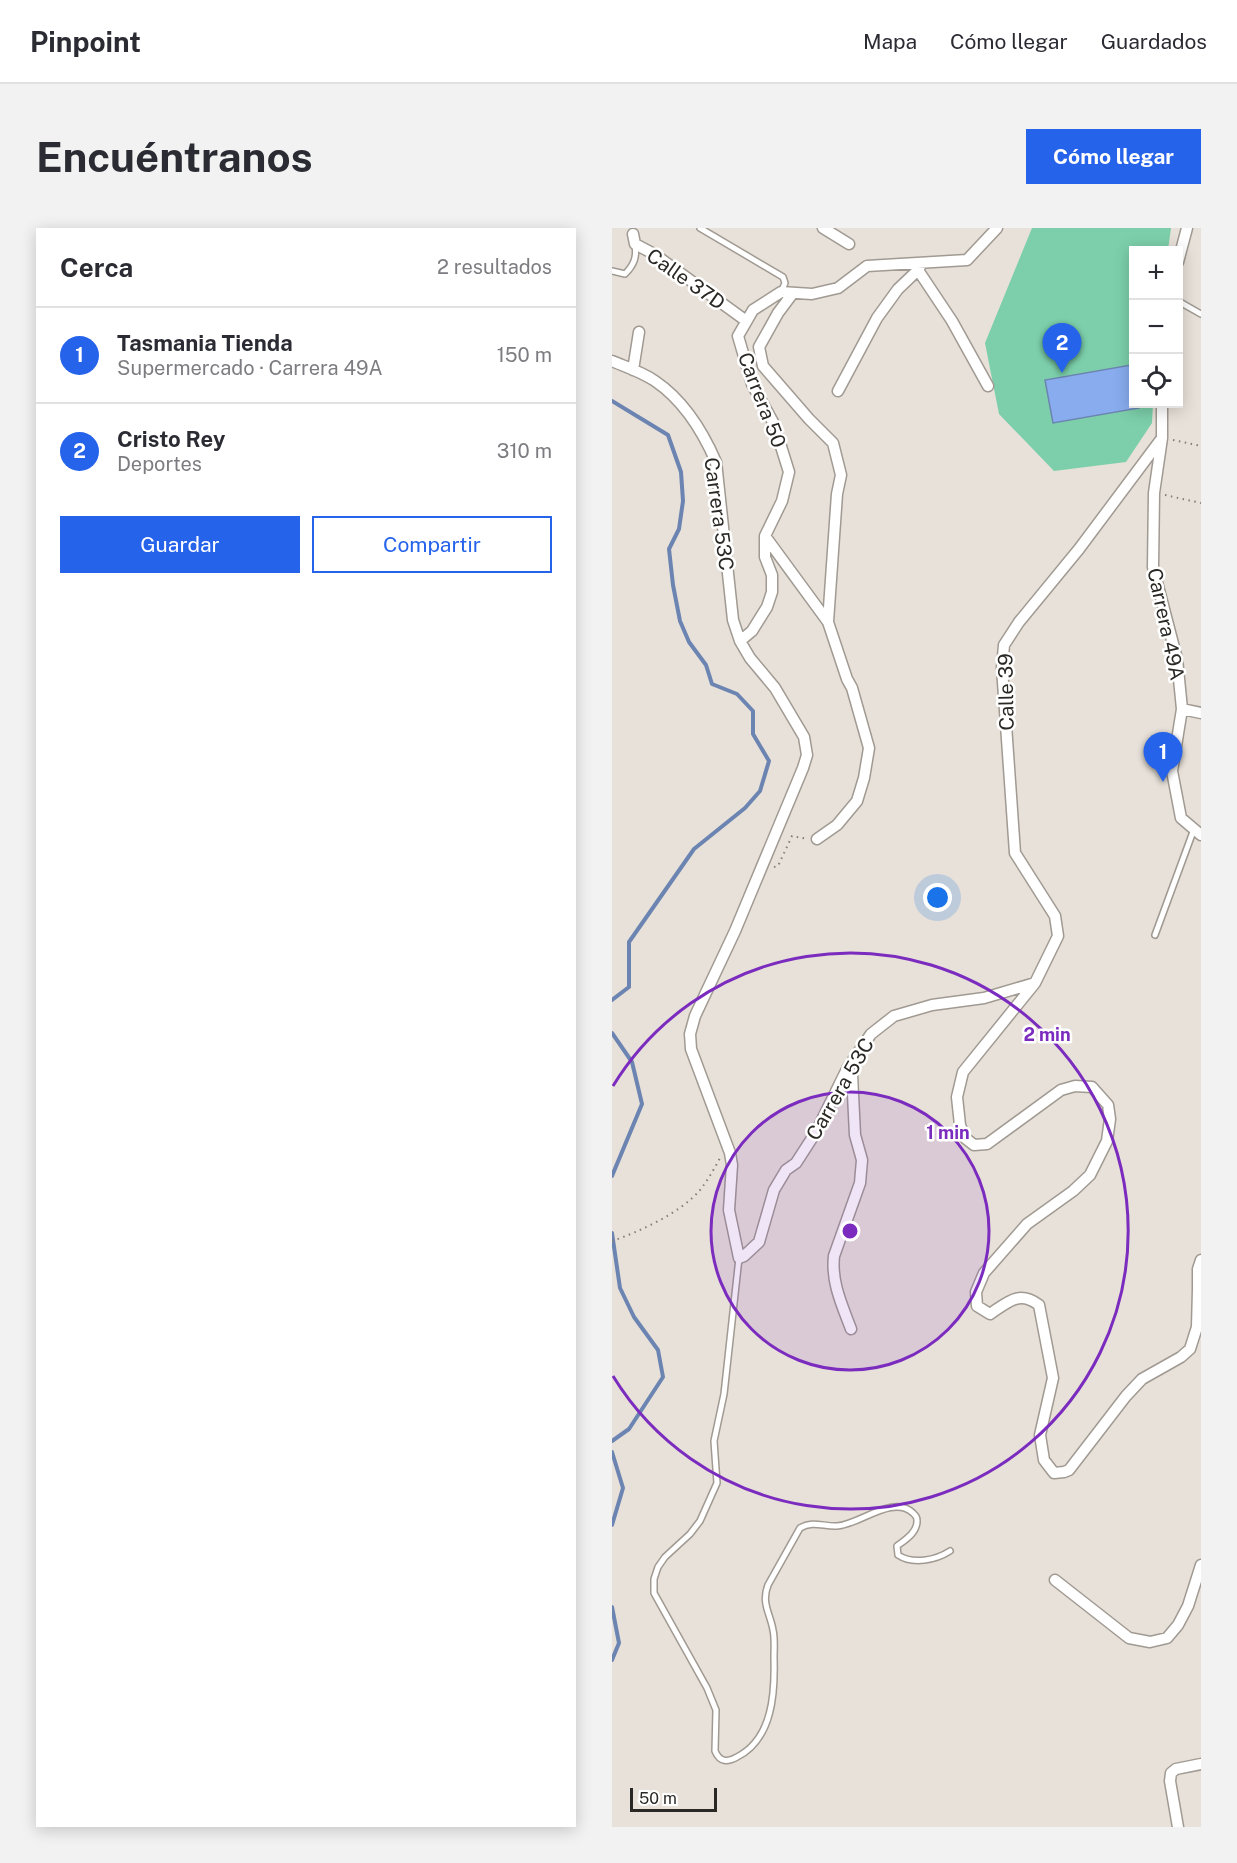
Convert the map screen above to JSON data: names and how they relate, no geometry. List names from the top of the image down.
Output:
{
  "streets": {
    "street": [
      "Calle 37D",
      "Carrera 50",
      "Carrera 53C",
      "Carrera 49A",
      "Calle 39"
    ]
  },
  "crossings": [
    ["Calle 37D", "Carrera 50"],
    ["Carrera 53C", "Calle 39"],
    ["Carrera 49A", "Calle 39"]
  ],
  "scale_bar": "50 m",
  "page": {
    "header": "Pinpoint",
    "nav": ["Mapa", "Cómo llegar", "Guardados"],
    "buttons": [
      "Cómo llegar",
      ["Guardar", "Compartir"]
    ],
    "title": "Encuéntranos",
    "heading": ["Cerca", "2 resultados"],
    "map_buttons": ["+", "−"],
    "list": [
      {
        "mark": "1",
        "name": "Tasmania Tienda",
        "note": "Supermercado · Carrera 49A",
        "value": "150 m"
      },
      {
        "mark": "2",
        "name": "Cristo Rey",
        "note": "Deportes",
        "value": "310 m"
      }
    ],
    "pins": ["2", "1"],
    "scale": "50 m"
  },
  "rings": ["2 min", "1 min"]
}
